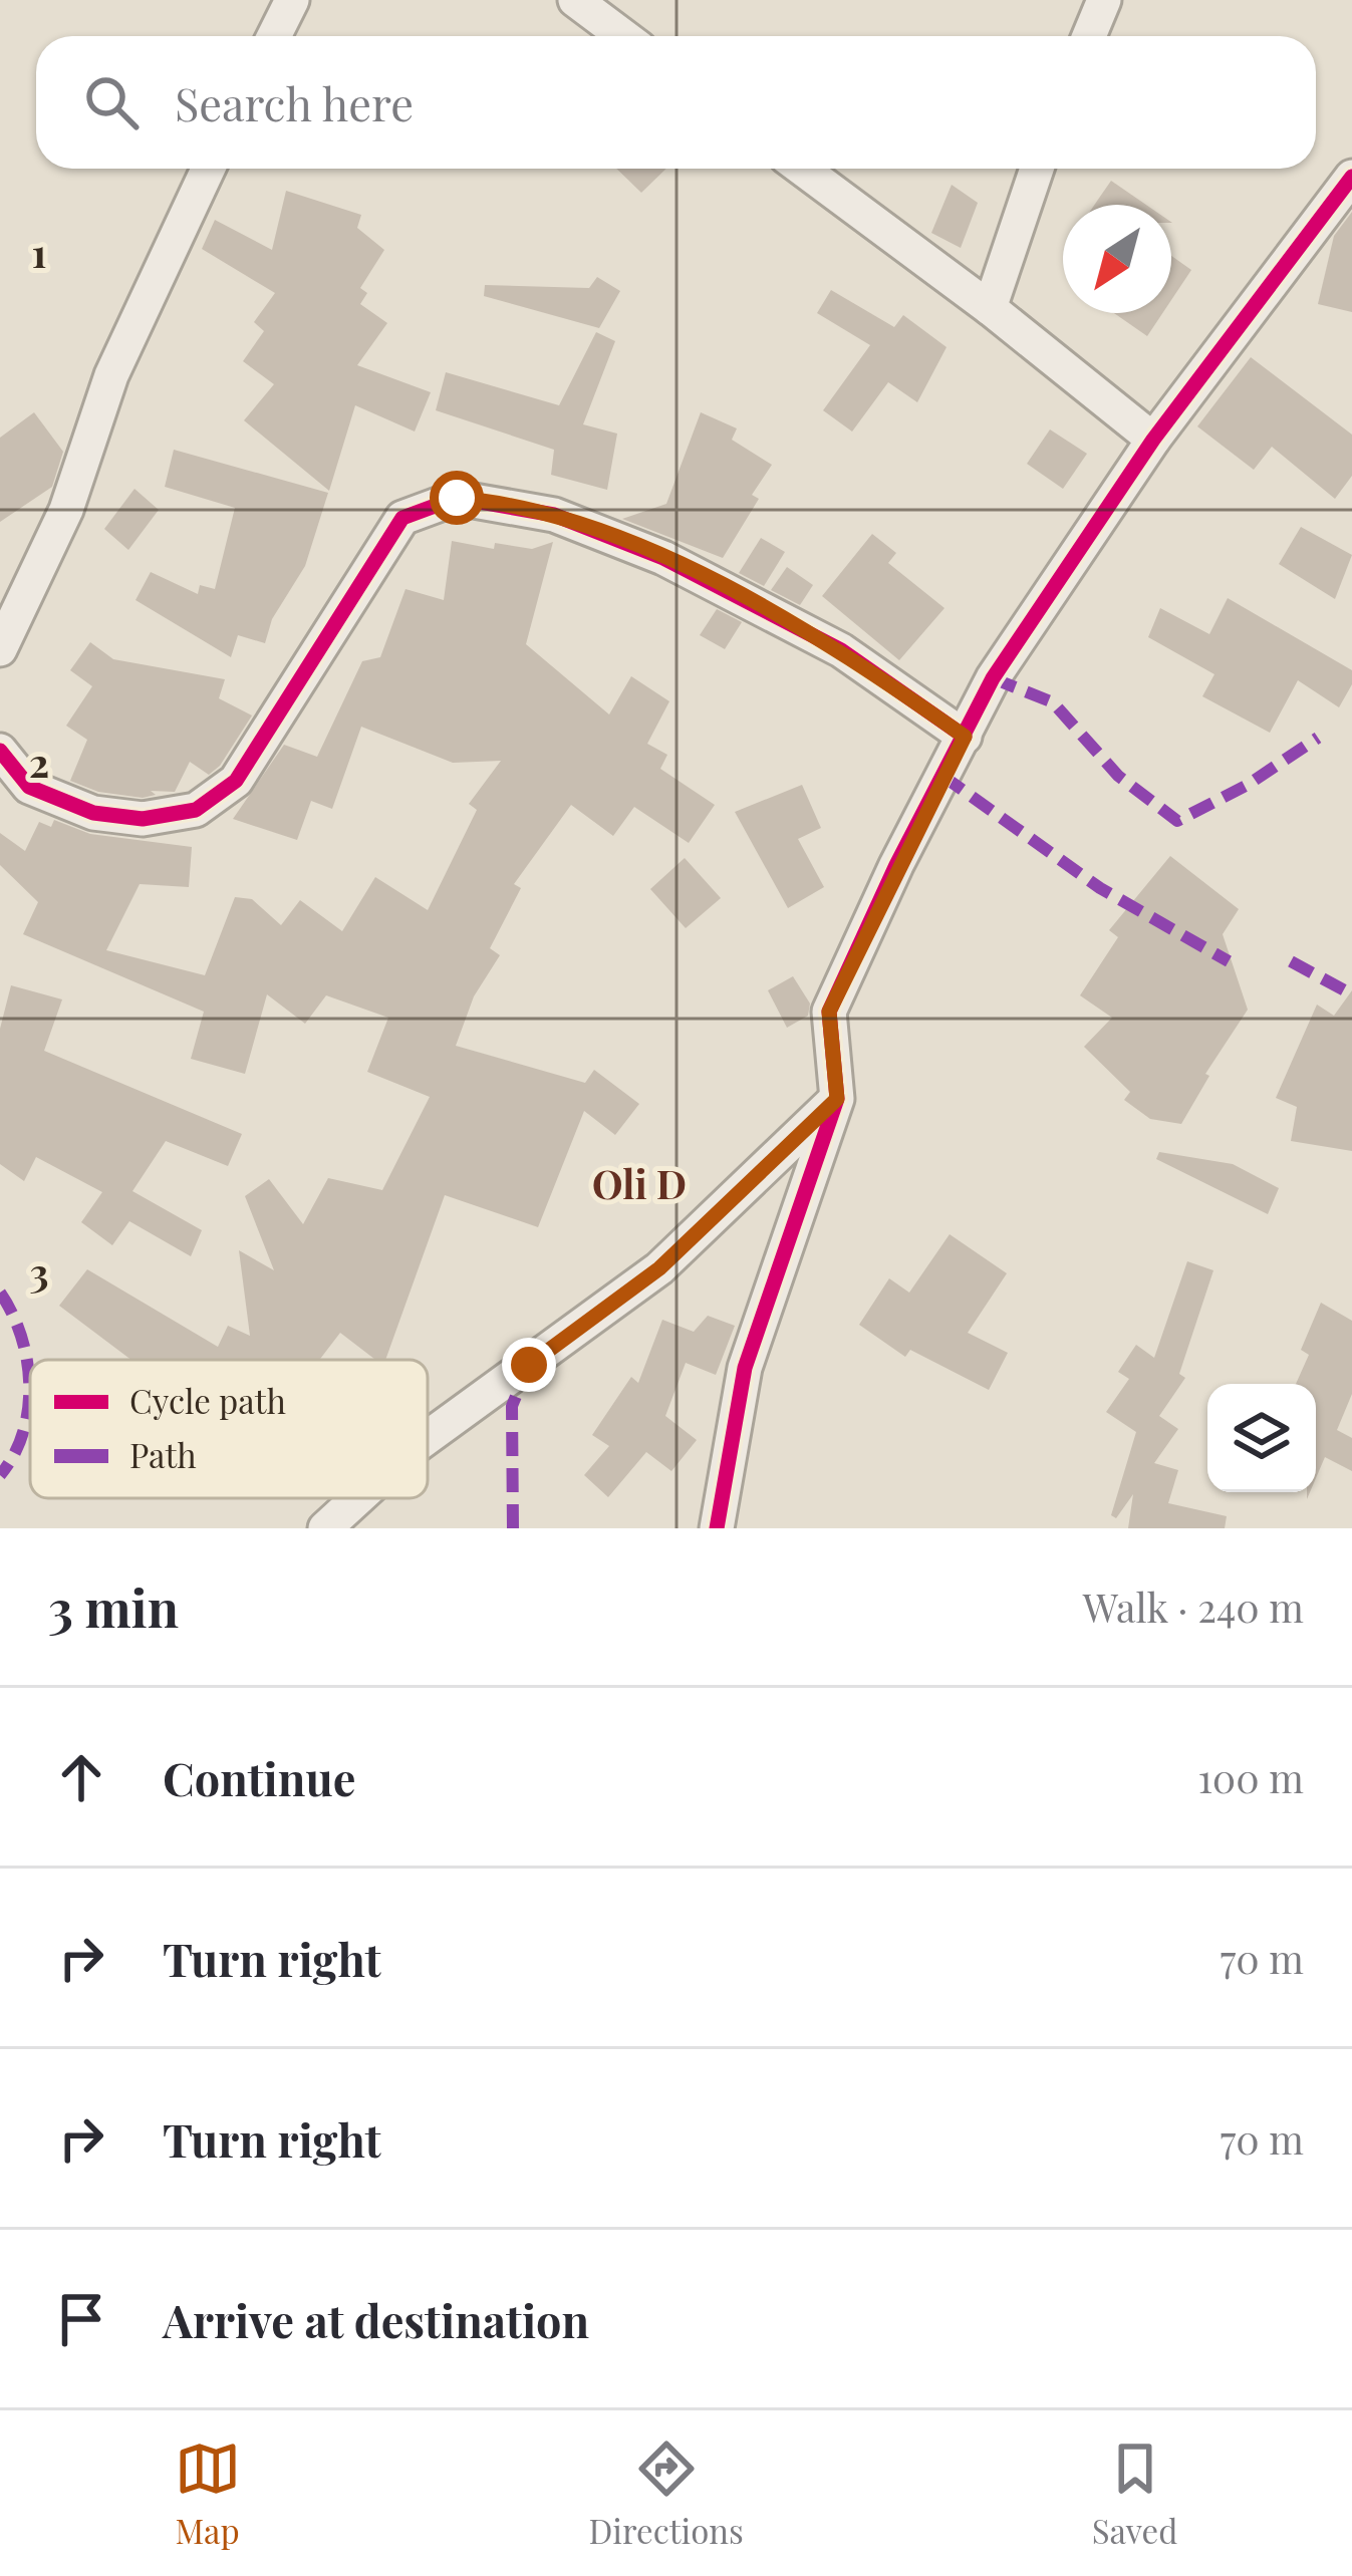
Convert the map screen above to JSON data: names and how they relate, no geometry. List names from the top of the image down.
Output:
{
  "districts": ["Oli D"],
  "legend": ["Cycle path", "Path"],
  "north": "bottom left",
  "page": {
    "search": "Search here",
    "heading": ["3 min", "Walk · 240 m"],
    "list": [
      ["Continue", "100 m"],
      ["Turn right", "70 m"],
      ["Turn right", "70 m"],
      "Arrive at destination"
    ],
    "nav": ["Map", "Directions", "Saved"]
  },
  "grid": {
    "rows": ["1", "2", "3"]
  }
}
